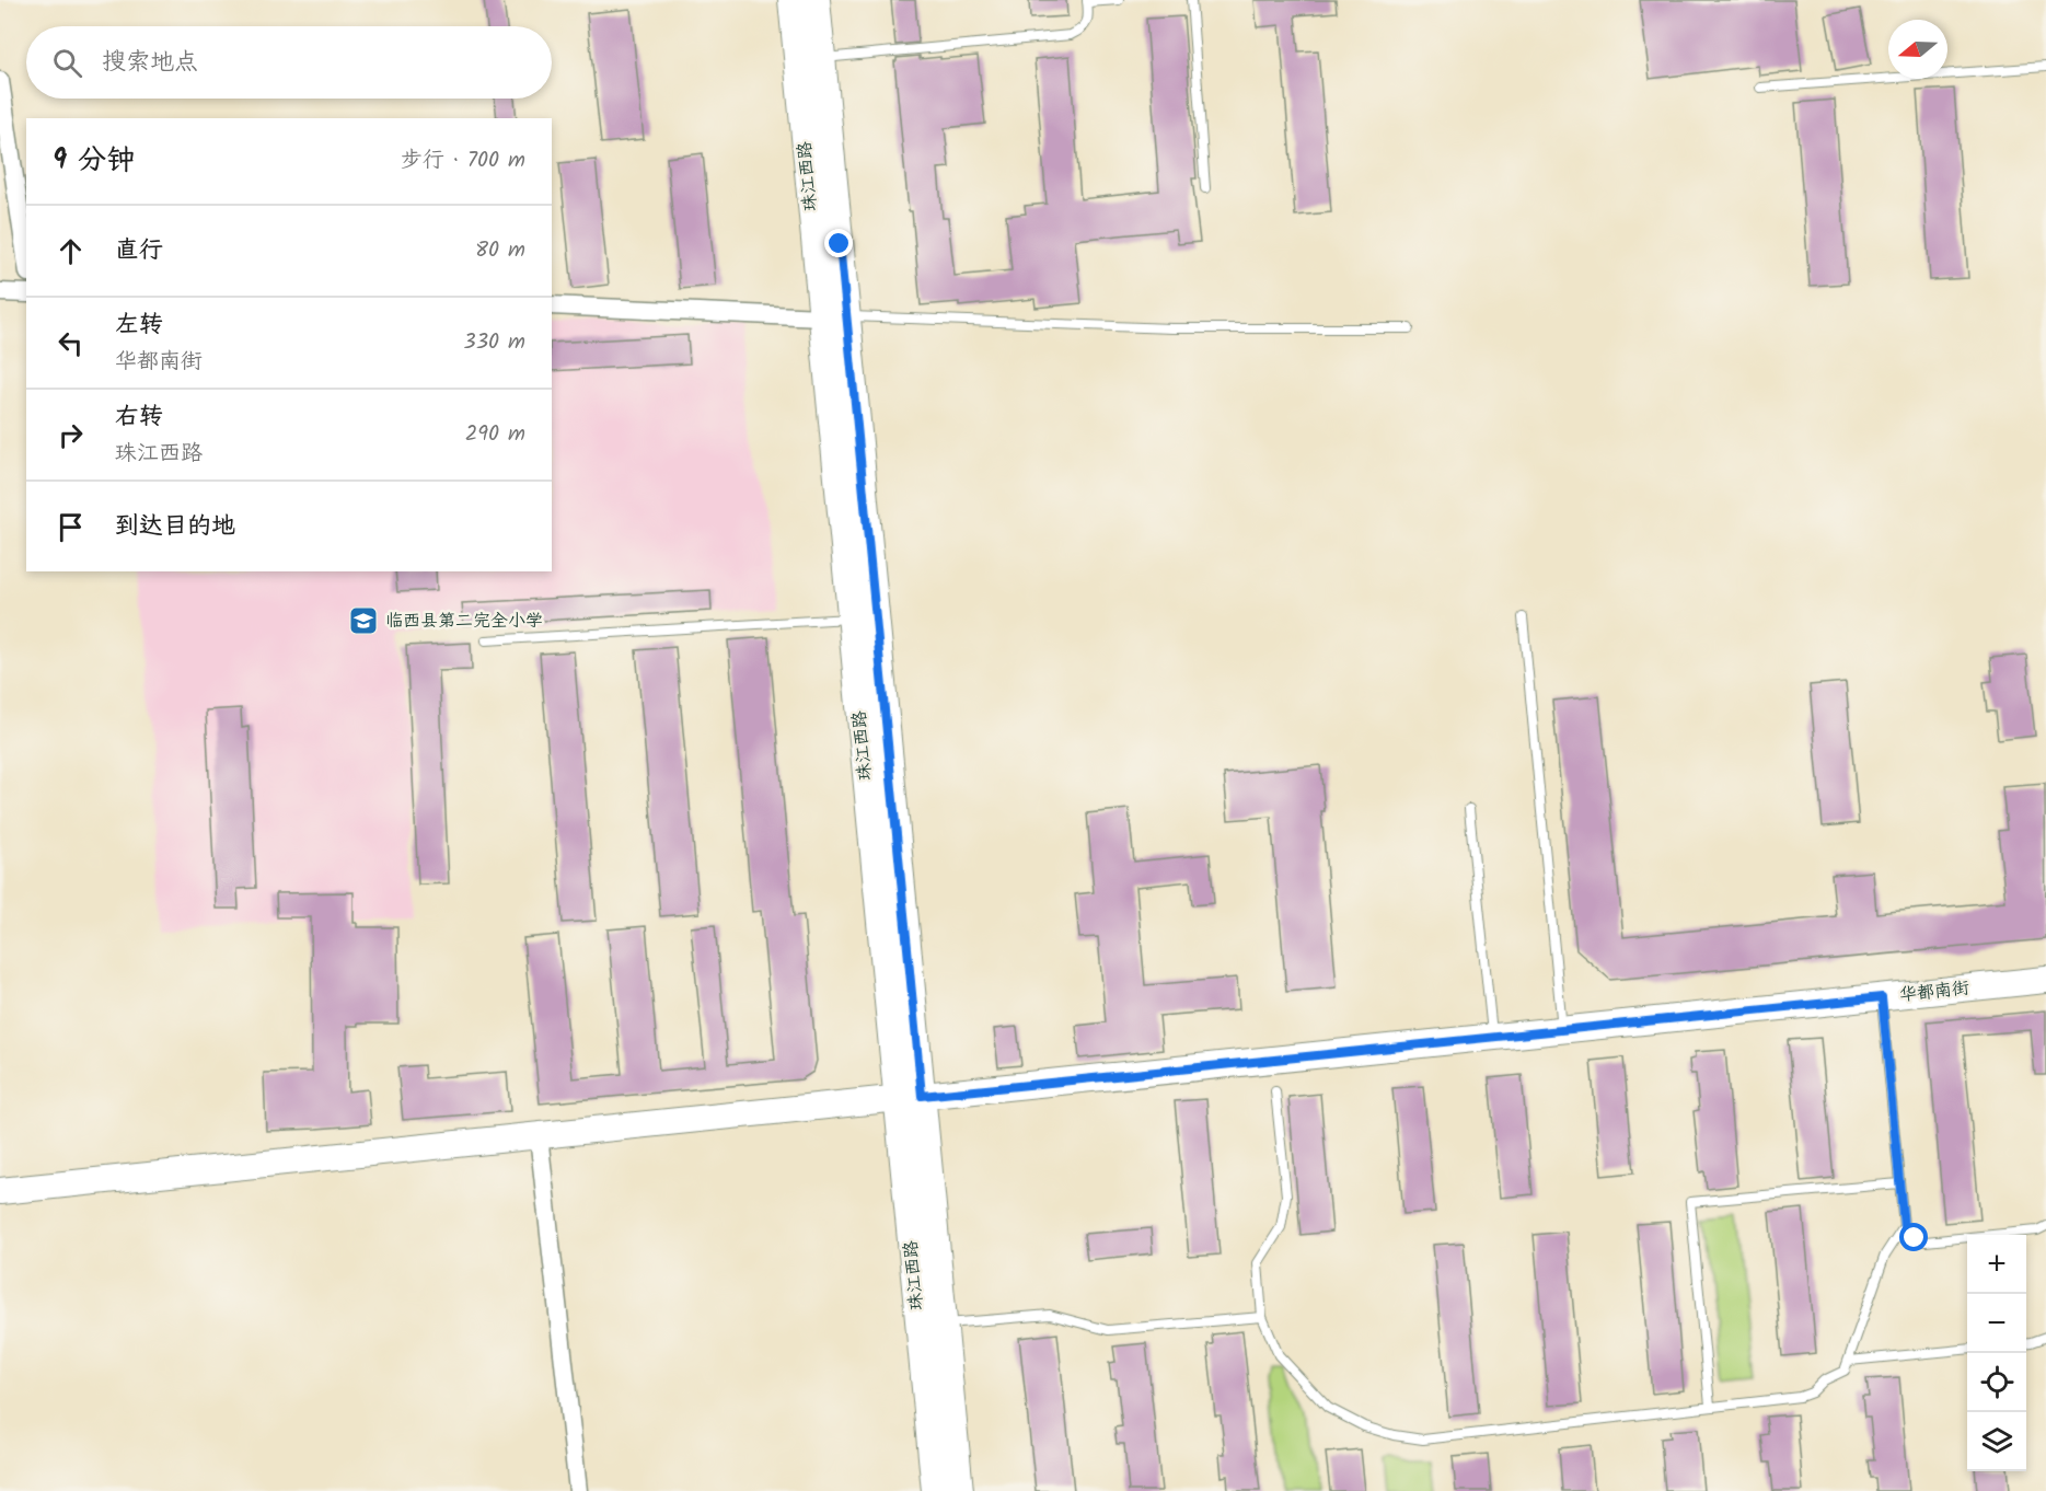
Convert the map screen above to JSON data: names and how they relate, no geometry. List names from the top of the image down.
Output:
{
  "streets": {
    "main road": ["珠江西路", "华都南街"]
  },
  "crossings": [
    ["珠江西路", "华都南街"]
  ],
  "places": {
    "school or university": ["临西县第二完全小学"]
  },
  "north": "left",
  "page": {
    "search": "搜索地点",
    "heading": ["9 分钟", "步行 · 700 m"],
    "list": [
      ["直行", "80 m"],
      ["左转", "华都南街", "330 m"],
      ["右转", "珠江西路", "290 m"],
      "到达目的地"
    ],
    "map_buttons": ["+", "−"]
  }
}
